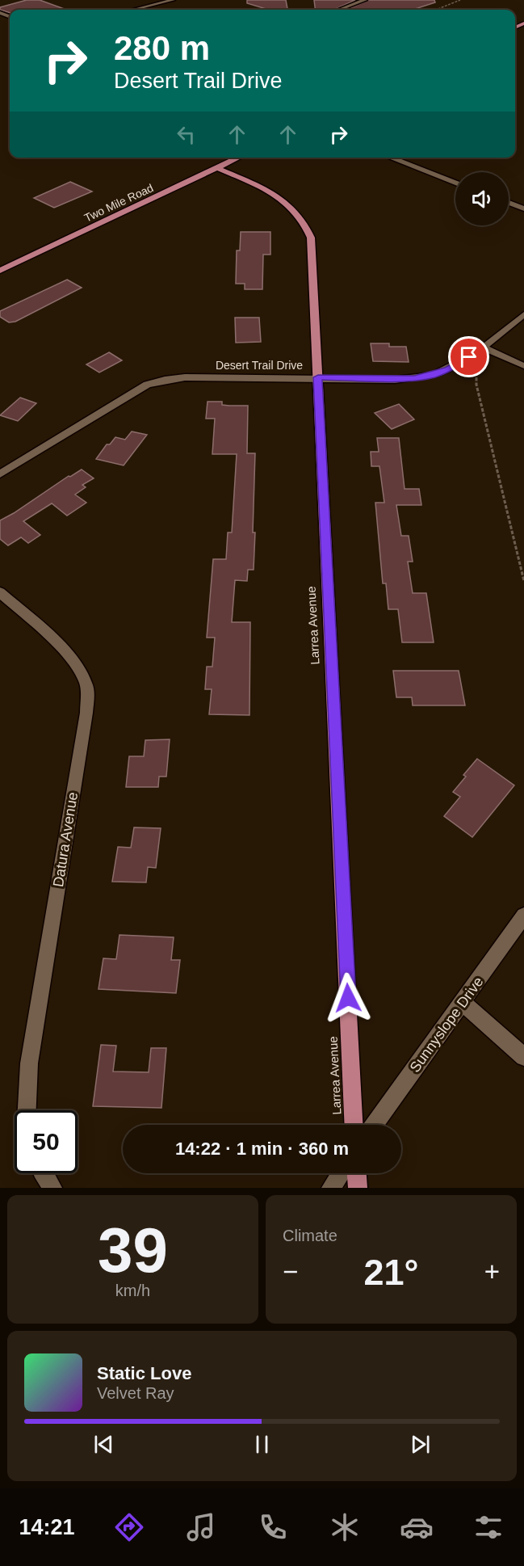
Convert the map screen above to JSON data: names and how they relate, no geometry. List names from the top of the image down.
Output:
{
  "streets": {
    "main road": ["Two Mile Road", "Larrea Avenue"],
    "street": ["Desert Trail Drive", "Datura Avenue", "Sunnyslope Drive"]
  },
  "crossings": [
    ["Two Mile Road", "Larrea Avenue"],
    ["Desert Trail Drive", "Larrea Avenue"]
  ],
  "page": {
    "turn": ["280 m", "Desert Trail Drive"],
    "limit": "50",
    "trip": "14:22 · 1 min · 360 m",
    "tile": [
      ["39", "km/h"],
      "Climate"
    ],
    "heat": ["−", "21°", "+"],
    "song": ["Static Love", "Velvet Ray"],
    "tabs": "14:21"
  }
}
